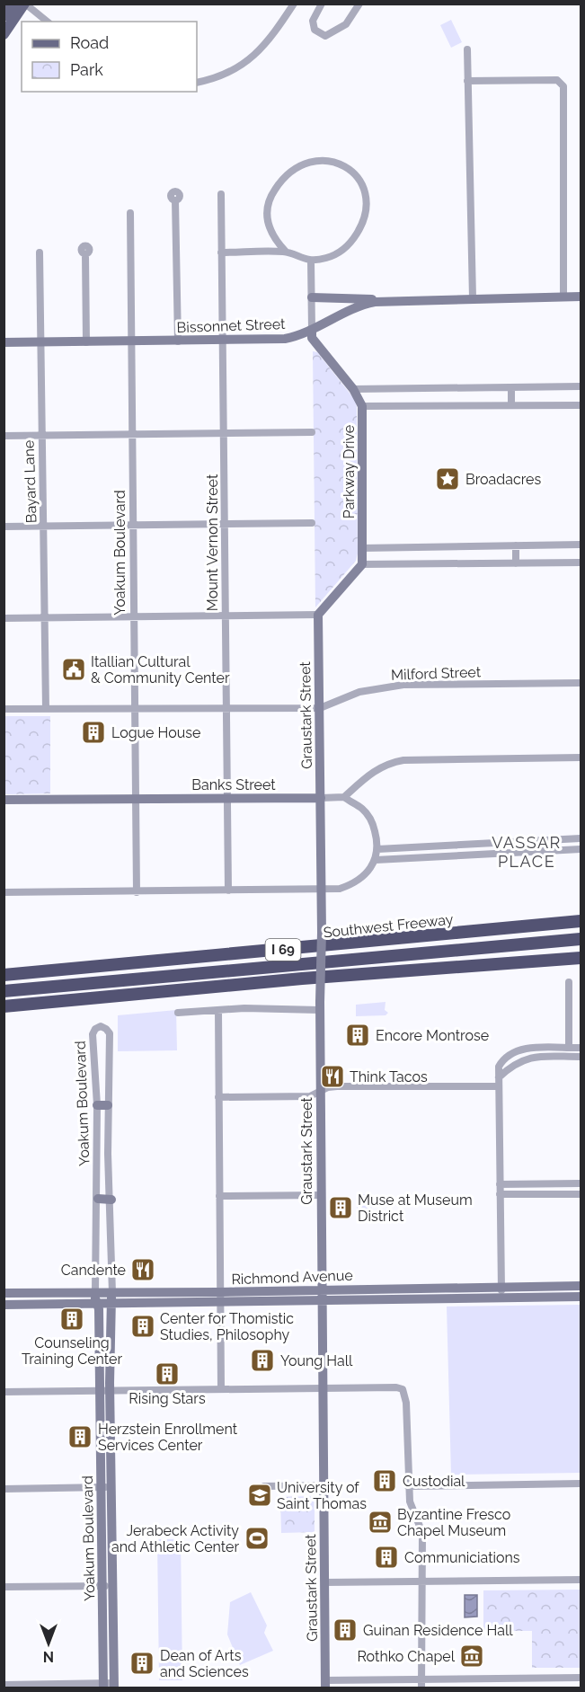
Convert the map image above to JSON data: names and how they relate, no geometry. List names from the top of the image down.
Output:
{
  "streets": {
    "highway": ["Southwest Freeway", "I 69"],
    "street": [
      "Bissonnet Street",
      "Parkway Drive",
      "Bayard Lane",
      "Mount Vernon Street",
      "Yoakum Boulevard",
      "Milford Street",
      "Graustark Street",
      "Banks Street",
      "Richmond Avenue"
    ]
  },
  "crossings": [
    ["Bissonnet Street", "Parkway Drive"],
    ["Bissonnet Street", "Bayard Lane"],
    ["Bissonnet Street", "Mount Vernon Street"],
    ["Bissonnet Street", "Yoakum Boulevard"],
    ["Bayard Lane", "Milford Street"],
    ["Mount Vernon Street", "Milford Street"],
    ["Mount Vernon Street", "Banks Street"],
    ["Yoakum Boulevard", "Milford Street"],
    ["Yoakum Boulevard", "Banks Street"],
    ["Yoakum Boulevard", "Richmond Avenue"],
    ["Milford Street", "Graustark Street"],
    ["Graustark Street", "Banks Street"],
    ["Graustark Street", "Richmond Avenue"]
  ],
  "districts": ["VASSAR PLACE"],
  "places": {
    "place": ["Broadacres"],
    "public building": ["Itallian Cultural & Community Center"],
    "building": [
      "Logue House",
      "Encore Montrose",
      "Muse at Museum District",
      "Counseling Training Center",
      "Center for Thomistic Studies, Philosophy",
      "Young Hall",
      "Rising Stars",
      "Herzstein Enrollment Services Center",
      "Custodial",
      "Communiciations",
      "Guinan Residence Hall",
      "Dean of Arts and Sciences"
    ],
    "restaurant": ["Think Tacos", "Candente"],
    "school or university": ["University of Saint Thomas"],
    "museum": ["Byzantine Fresco Chapel Museum", "Rothko Chapel"],
    "sports": ["Jerabeck Activity and Athletic Center"]
  },
  "legend": ["Road", "Park"],
  "north": "bottom"
}
